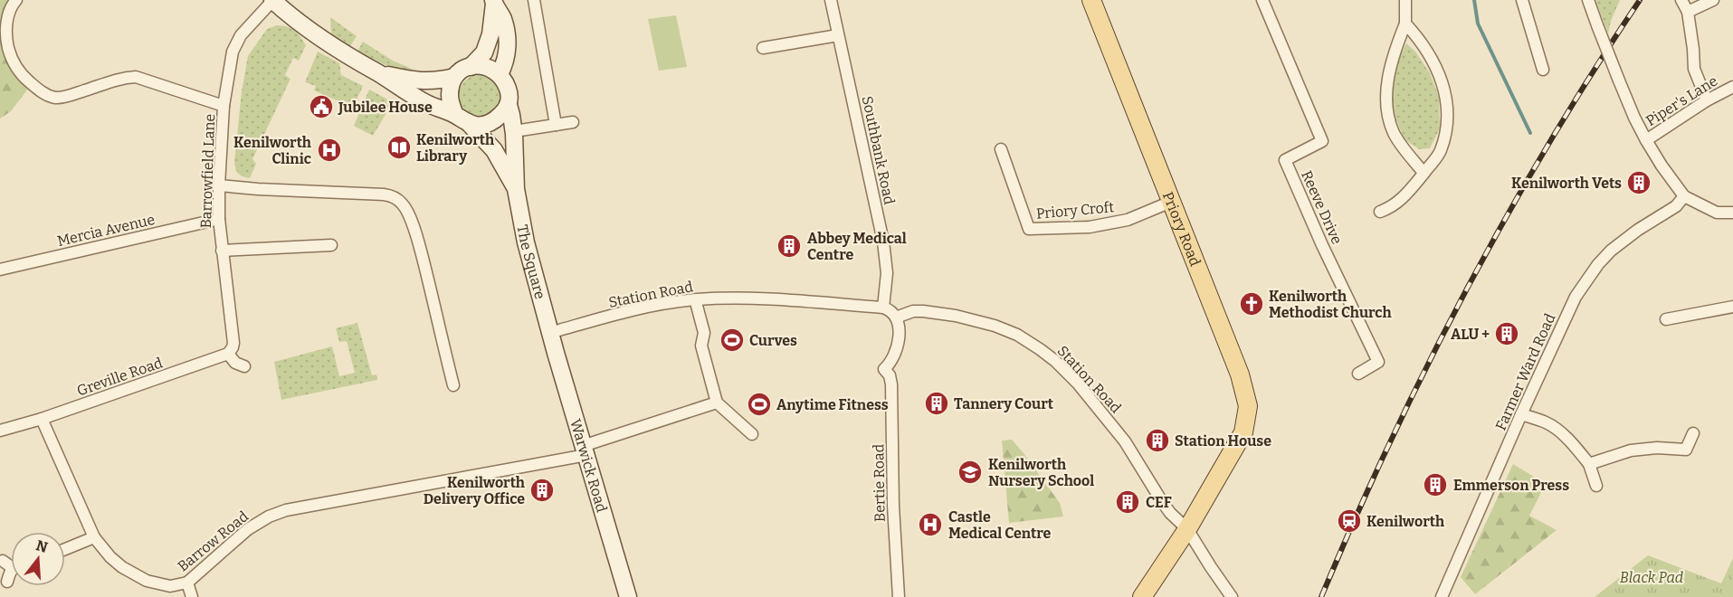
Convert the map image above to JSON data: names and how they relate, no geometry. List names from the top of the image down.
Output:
{
  "streets": {
    "main road": ["Priory Road", "The Square", "Warwick Road"],
    "street": [
      "Piper's Lane",
      "Southbank Road",
      "Barrowfield Lane",
      "Reeve Drive",
      "Priory Croft",
      "Mercia Avenue",
      "Station Road",
      "Farmer Ward Road",
      "Greville Road",
      "Bertie Road",
      "Barrow Road"
    ]
  },
  "crossings": [
    ["Southbank Road", "Station Road"],
    ["Barrowfield Lane", "Mercia Avenue"],
    ["Barrowfield Lane", "Greville Road"],
    ["Priory Croft", "Priory Road"],
    ["Priory Road", "Station Road"],
    ["The Square", "Station Road"],
    ["The Square", "Warwick Road"],
    ["Station Road", "Warwick Road"],
    ["Station Road", "Bertie Road"],
    ["Greville Road", "Barrow Road"],
    ["Warwick Road", "Barrow Road"]
  ],
  "parks": ["Black Pad"],
  "places": {
    "public building": ["Jubilee House"],
    "library": ["Kenilworth Library"],
    "hospital": ["Kenilworth Clinic", "Castle Medical Centre"],
    "building": [
      "Kenilworth Vets",
      "Abbey Medical Centre",
      "ALU +",
      "Tannery Court",
      "Station House",
      "Emmerson Press",
      "Kenilworth Delivery Office",
      "CEF"
    ],
    "church": ["Kenilworth Methodist Church"],
    "sports": ["Curves", "Anytime Fitness"],
    "school or university": ["Kenilworth Nursery School"],
    "station": ["Kenilworth"]
  },
  "north": "top"
}
